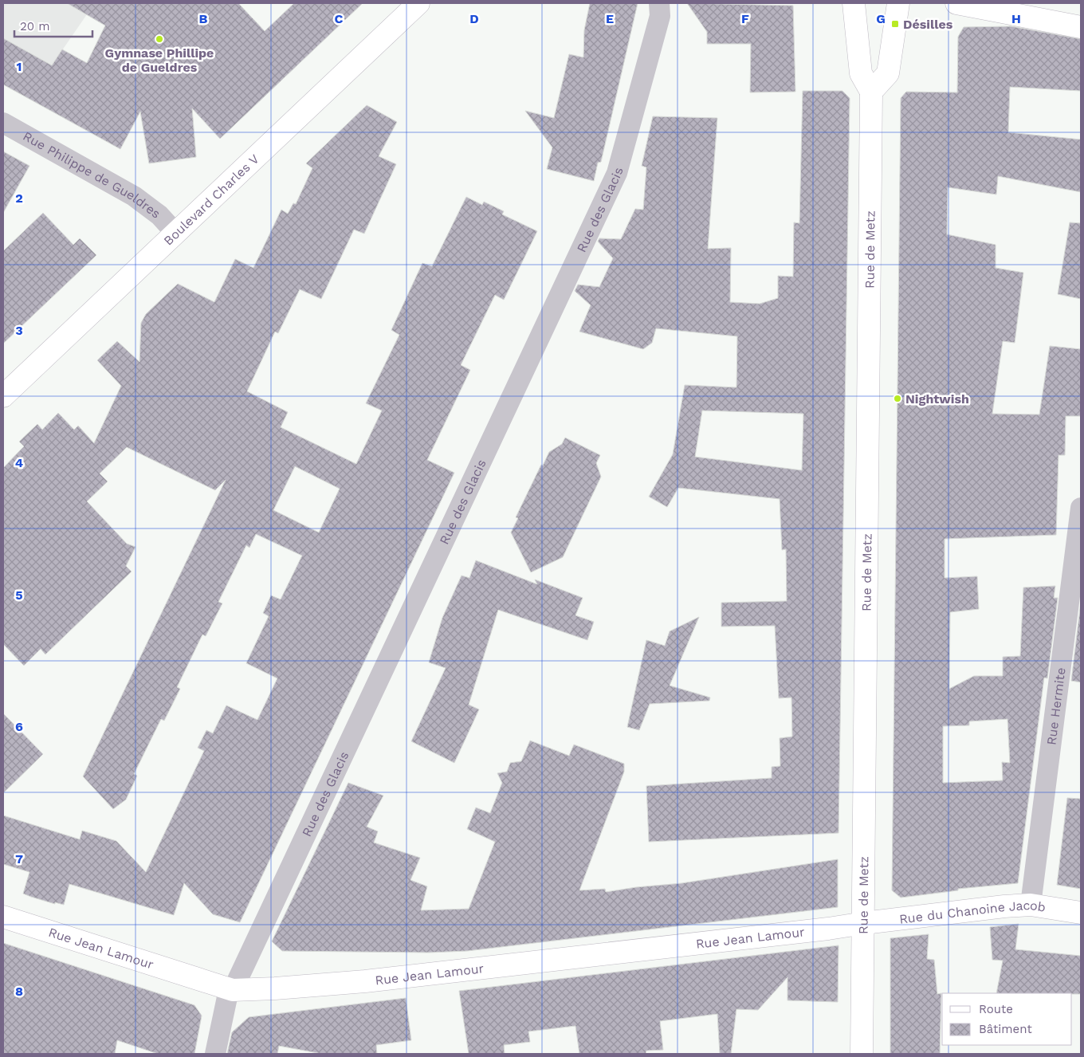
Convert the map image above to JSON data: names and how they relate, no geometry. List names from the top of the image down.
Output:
{
  "streets": {
    "street": [
      "Rue Philippe de Gueldres",
      "Boulevard Charles V",
      "Rue des Glacis",
      "Rue de Metz",
      "Rue Hermite",
      "Rue du Chanoine Jacob",
      "Rue Jean Lamour"
    ]
  },
  "crossings": [
    ["Rue Philippe de Gueldres", "Boulevard Charles V"],
    ["Rue des Glacis", "Rue Jean Lamour"],
    ["Rue de Metz", "Rue du Chanoine Jacob"],
    ["Rue de Metz", "Rue Jean Lamour"],
    ["Rue Hermite", "Rue du Chanoine Jacob"],
    ["Rue du Chanoine Jacob", "Rue Jean Lamour"]
  ],
  "places": {
    "transit": ["Désilles"],
    "other": ["Gymnase Phillipe de Gueldres", "Nightwish"]
  },
  "legend": ["Route", "Bâtiment"],
  "scale_bar": "20 m",
  "grid": {
    "columns": [
      "B",
      "C",
      "D",
      "E",
      "F",
      "G",
      "H"
    ],
    "rows": [
      "1",
      "2",
      "3",
      "4",
      "5",
      "6",
      "7",
      "8"
    ]
  }
}
